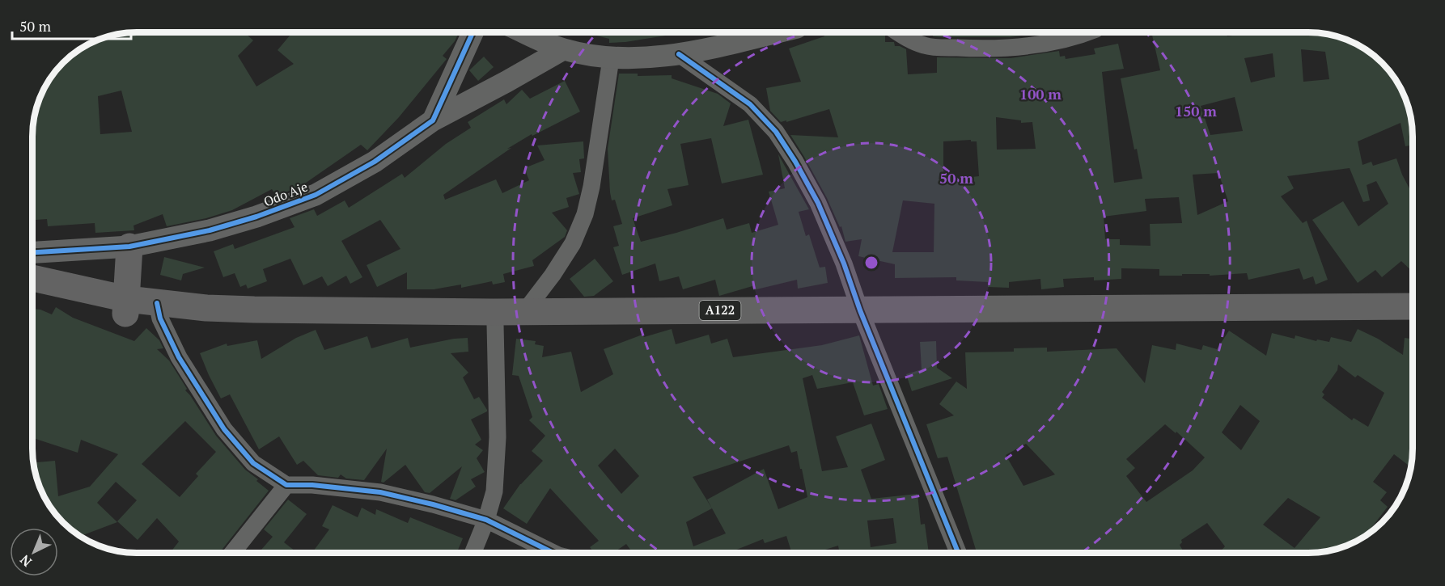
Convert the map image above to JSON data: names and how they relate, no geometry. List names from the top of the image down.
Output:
{
  "streets": {
    "highway": ["A122"],
    "street": ["Odo Aje"]
  },
  "scale_bar": "50 m",
  "north": "bottom left",
  "rings": ["100 m", "150 m", "50 m"]
}
